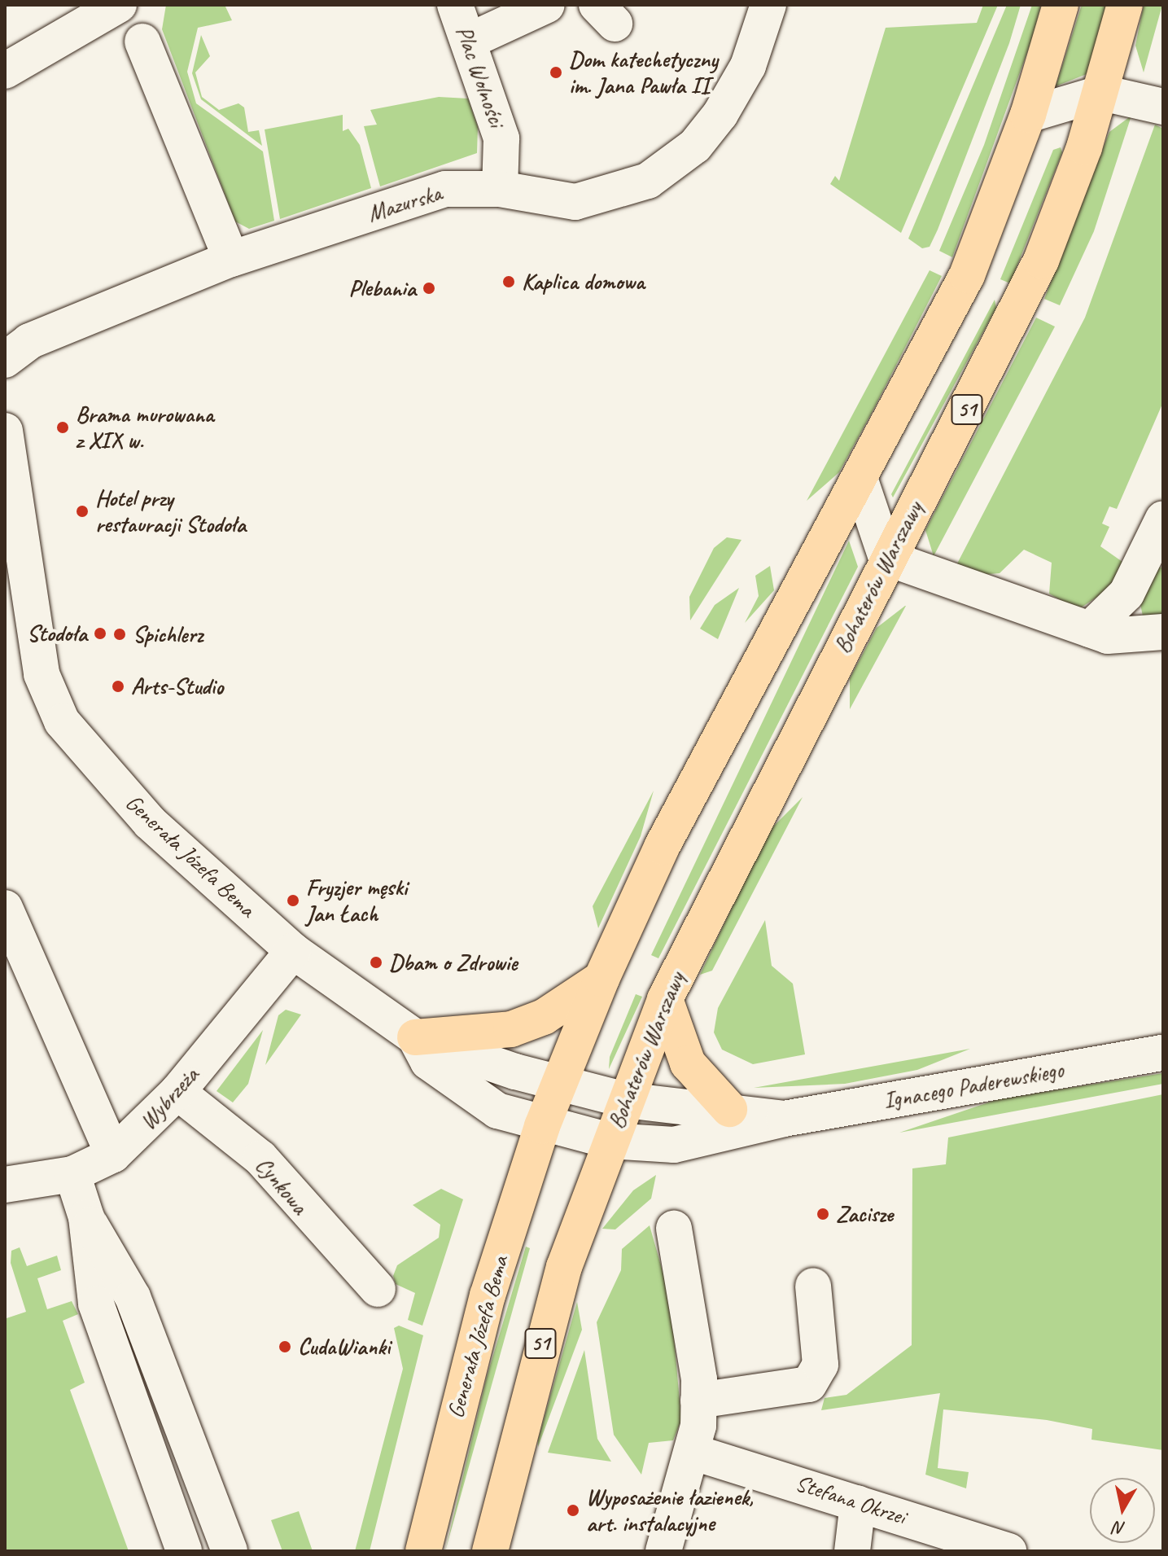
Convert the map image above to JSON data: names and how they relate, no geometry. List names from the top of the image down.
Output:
{
  "streets": {
    "main road": ["51", "Bohaterów Warszawy", "Generała Józefa Bema"],
    "street": [
      "Plac Wolności",
      "Mazurska",
      "Ignacego Paderewskiego",
      "Wybrzeża",
      "Cynkowa",
      "Stefana Okrzei"
    ]
  },
  "crossings": [
    ["Plac Wolności", "Mazurska"],
    ["51", "Bohaterów Warszawy"],
    ["51", "Ignacego Paderewskiego"],
    ["Bohaterów Warszawy", "Generała Józefa Bema"],
    ["Bohaterów Warszawy", "Ignacego Paderewskiego"],
    ["Generała Józefa Bema", "Ignacego Paderewskiego"],
    ["Generała Józefa Bema", "Wybrzeża"],
    ["Wybrzeża", "Cynkowa"]
  ],
  "places": [
    "Dom katechetyczny im. Jana Pawła II",
    "Kaplica domowa",
    "Plebania",
    "Brama murowana z XIX w.",
    "Hotel przy restauracji Stodoła",
    "Stodoła",
    "Spichlerz",
    "Arts-Studio",
    "Fryzjer męski Jan Łach",
    "Dbam o Zdrowie",
    "Zacisze",
    "CudaWianki",
    "Wyposażenie łazienek, art. instalacyjne"
  ],
  "north": "bottom"
}
